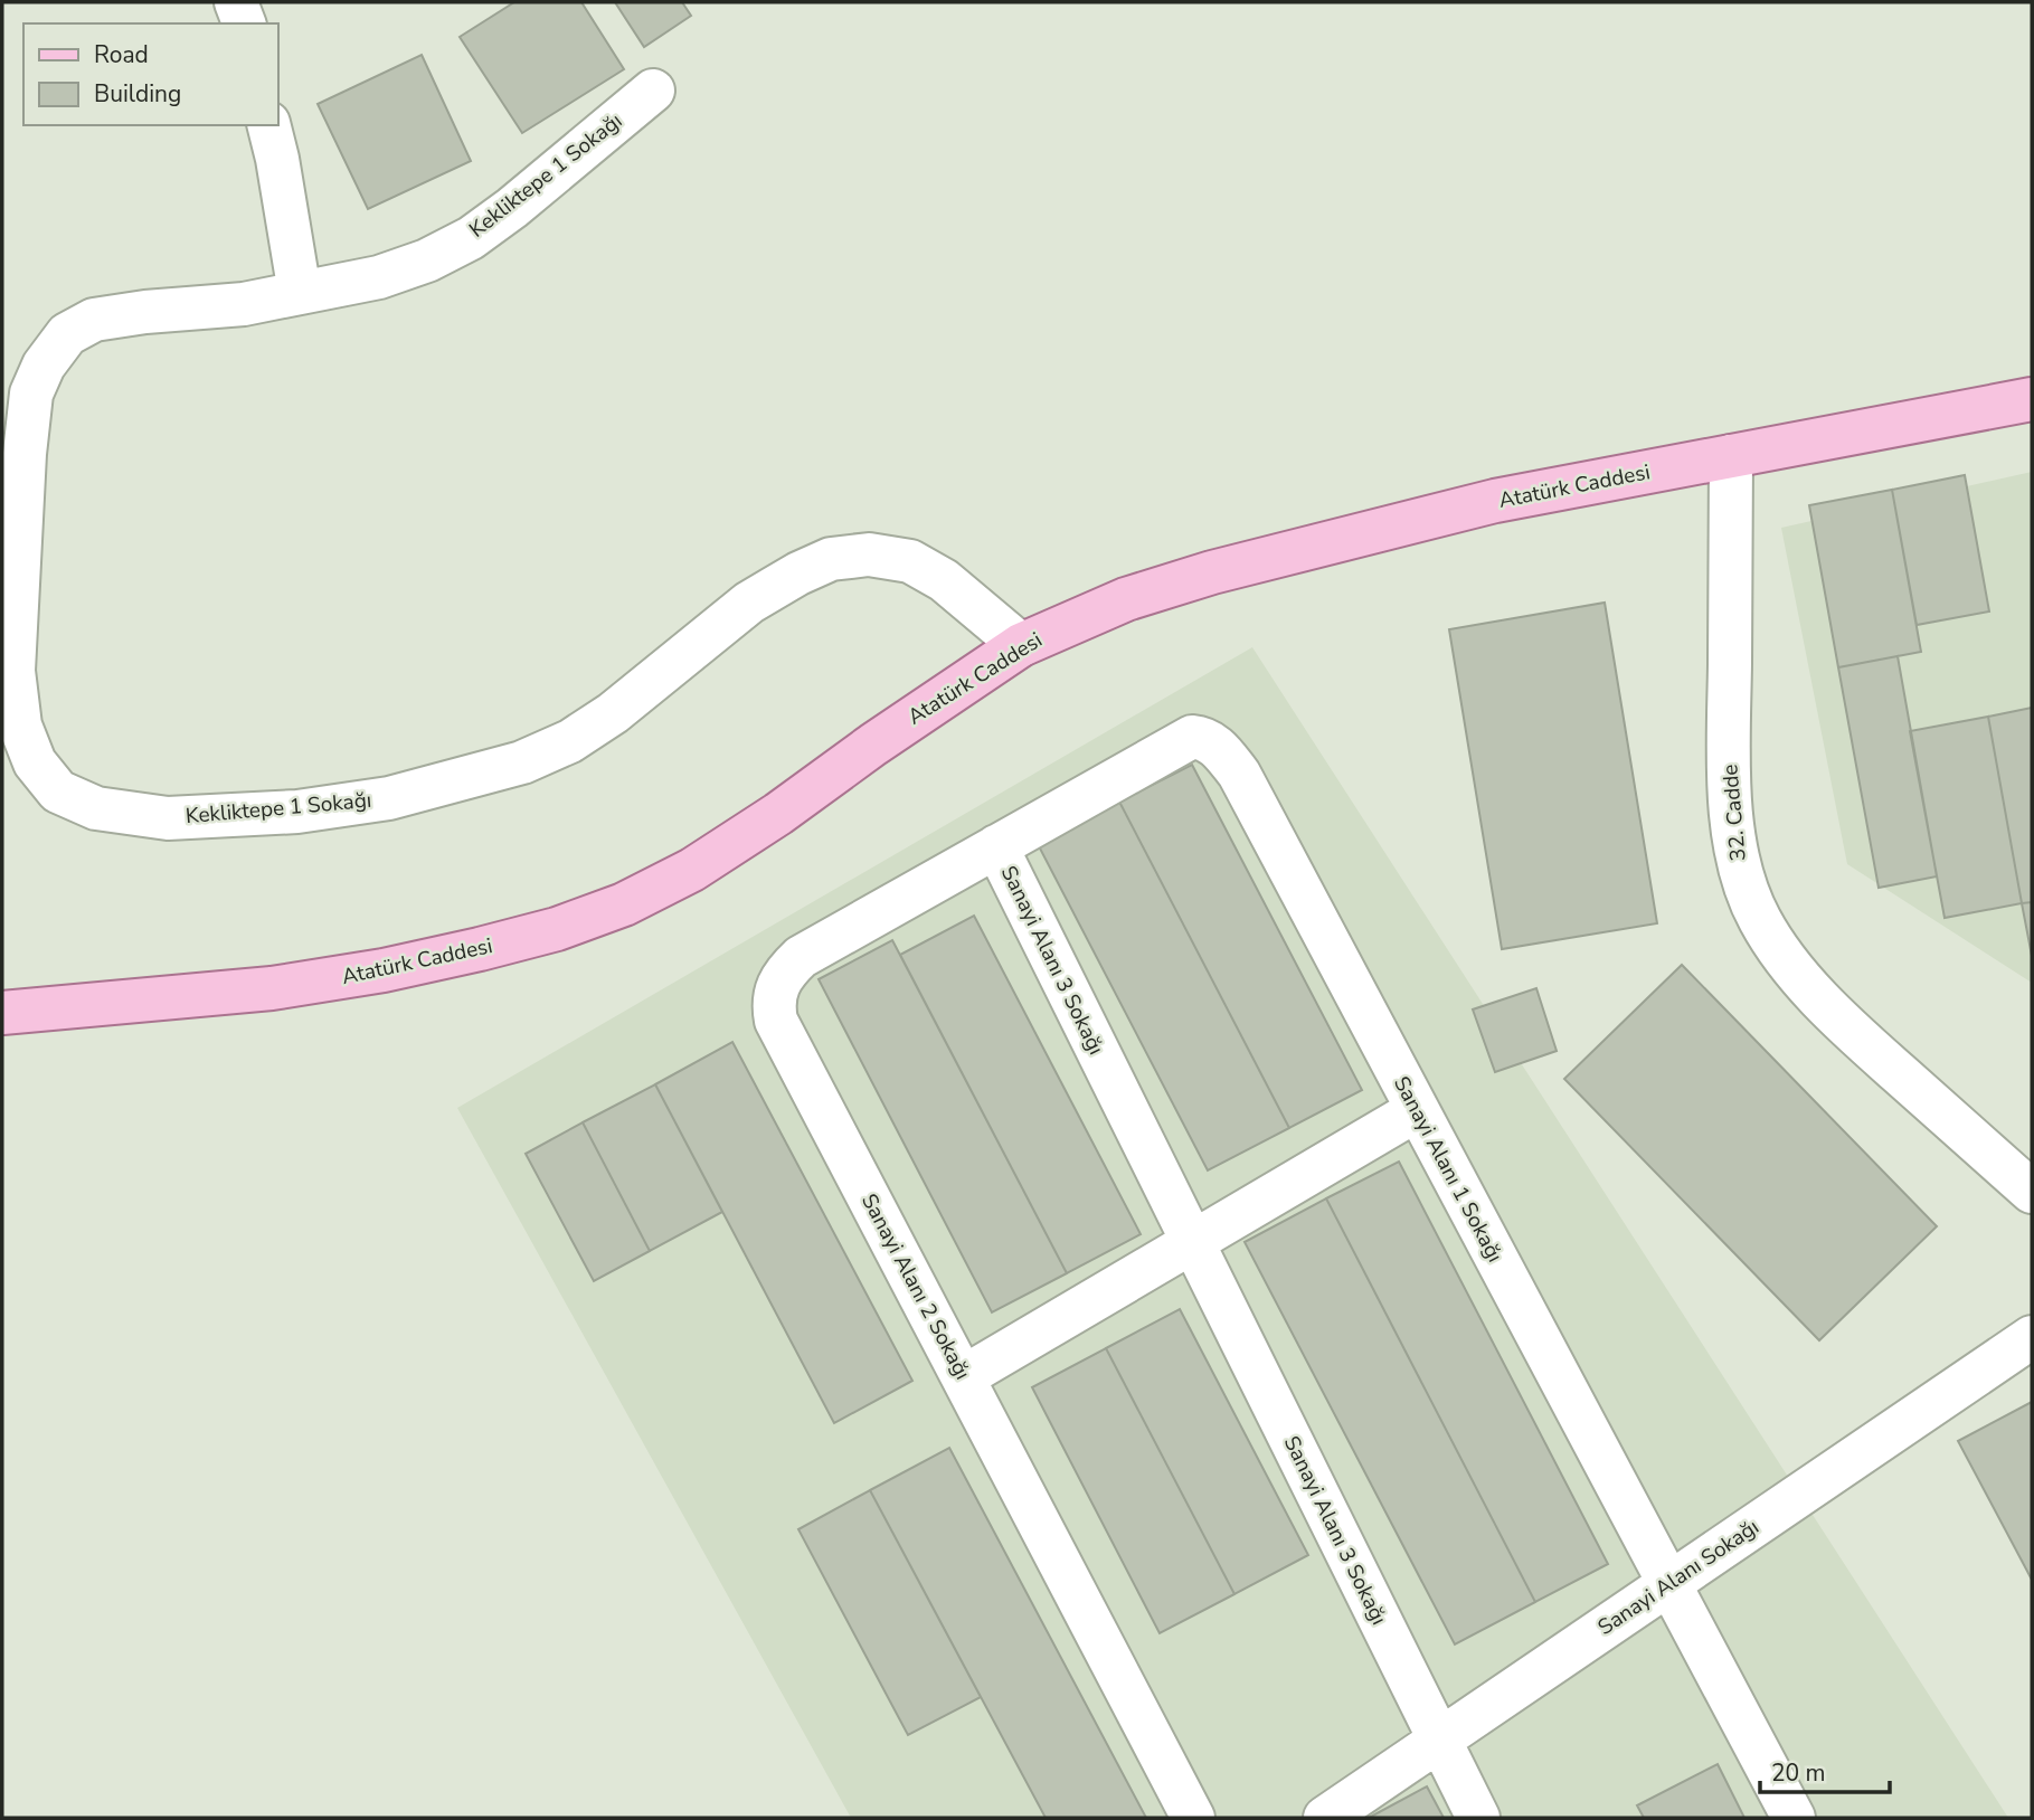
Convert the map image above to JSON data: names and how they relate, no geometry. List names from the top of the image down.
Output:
{
  "streets": {
    "main road": ["Atatürk Caddesi"],
    "street": [
      "Kekliktepe 1 Sokağı",
      "32. Cadde",
      "Sanayi Alanı 3 Sokağı",
      "Sanayi Alanı 1 Sokağı",
      "Sanayi Alanı 2 Sokağı",
      "Sanayi Alanı Sokağı"
    ]
  },
  "crossings": [
    ["Kekliktepe 1 Sokağı", "Atatürk Caddesi"],
    ["Atatürk Caddesi", "32. Cadde"],
    ["Sanayi Alanı 3 Sokağı", "Sanayi Alanı 1 Sokağı"],
    ["Sanayi Alanı 3 Sokağı", "Sanayi Alanı 2 Sokağı"],
    ["Sanayi Alanı 3 Sokağı", "Sanayi Alanı Sokağı"],
    ["Sanayi Alanı 1 Sokağı", "Sanayi Alanı 2 Sokağı"],
    ["Sanayi Alanı 1 Sokağı", "Sanayi Alanı Sokağı"]
  ],
  "legend": ["Road", "Building"],
  "scale_bar": "20 m"
}
